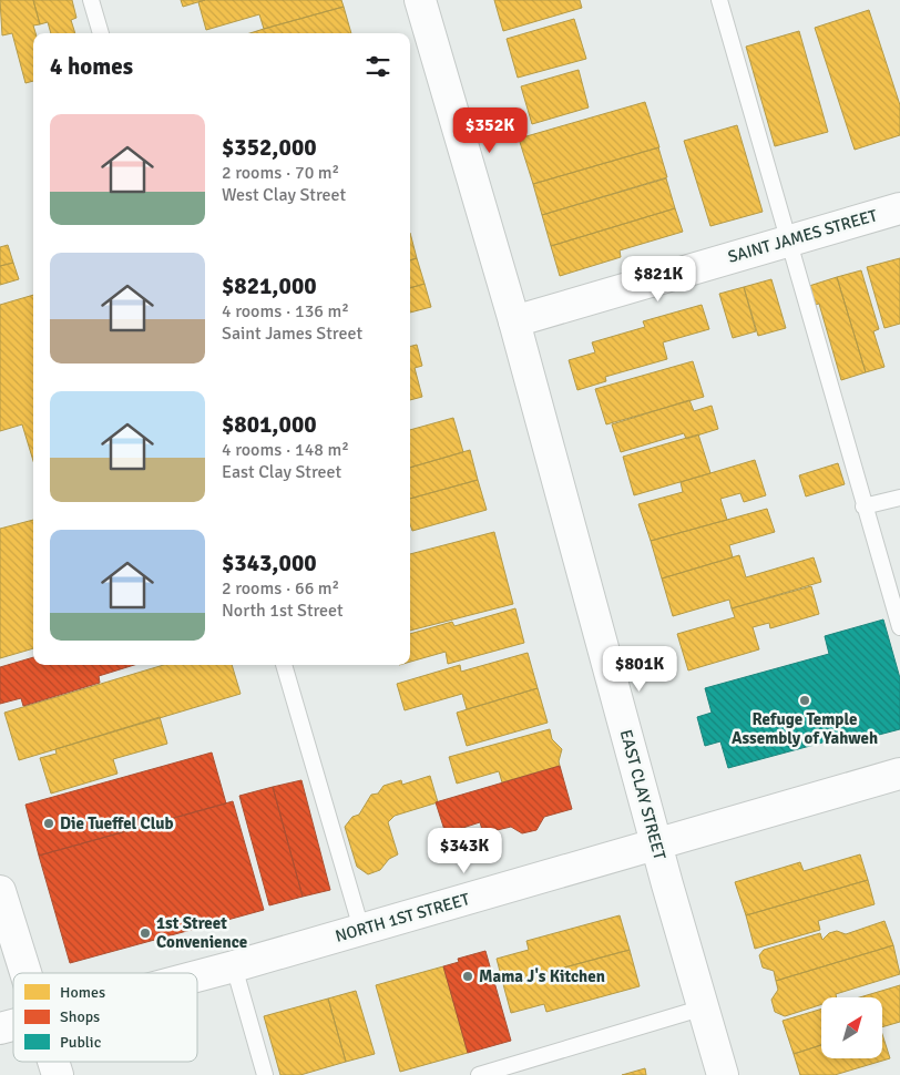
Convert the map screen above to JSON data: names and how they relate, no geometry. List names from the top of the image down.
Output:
{
  "streets": {
    "street": ["SAINT JAMES STREET", "EAST CLAY STREET", "NORTH 1ST STREET"]
  },
  "crossings": [
    ["SAINT JAMES STREET", "EAST CLAY STREET"],
    ["EAST CLAY STREET", "NORTH 1ST STREET"]
  ],
  "places": [
    "Refuge Temple Assembly of Yahweh",
    "Die Tueffel Club",
    "1st Street Convenience",
    "Mama J's Kitchen"
  ],
  "legend": ["Homes", "Shops", "Public"],
  "north": "top right",
  "page": {
    "heading": "4 homes",
    "list": [
      {
        "name": "$352,000",
        "note": "2 rooms · 70 m² · West Clay Street"
      },
      {
        "name": "$821,000",
        "note": "4 rooms · 136 m² · Saint James Street"
      },
      {
        "name": "$801,000",
        "note": "4 rooms · 148 m² · East Clay Street"
      },
      {
        "name": "$343,000",
        "note": "2 rooms · 66 m² · North 1st Street"
      }
    ],
    "price": [
      "$352K",
      "$821K",
      "$801K",
      "$343K"
    ]
  }
}
